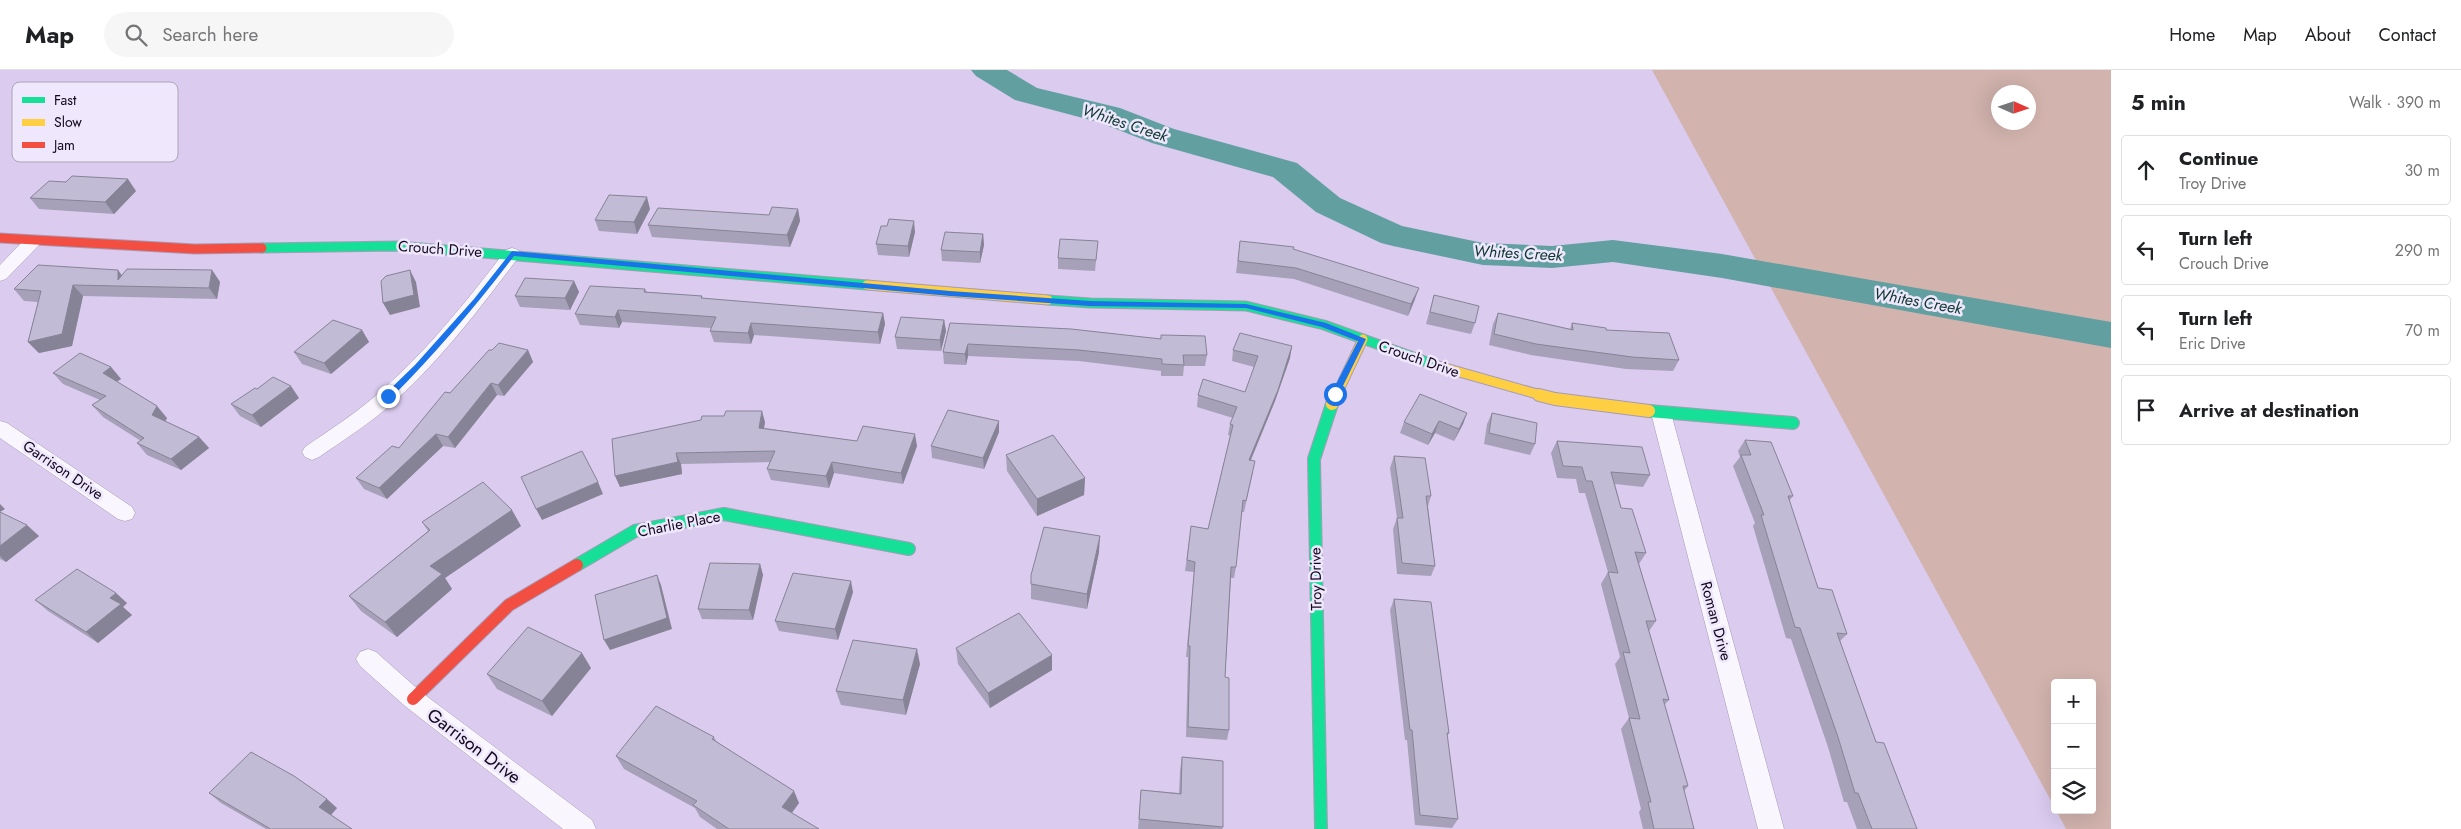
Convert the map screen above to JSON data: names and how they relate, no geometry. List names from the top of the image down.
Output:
{
  "streets": {
    "street": [
      "Crouch Drive",
      "Garrison Drive",
      "Charlie Place",
      "Troy Drive",
      "Roman Drive"
    ]
  },
  "crossings": [
    ["Crouch Drive", "Troy Drive"],
    ["Crouch Drive", "Roman Drive"],
    ["Garrison Drive", "Charlie Place"]
  ],
  "water": ["Whites Creek"],
  "legend": ["Fast", "Slow", "Jam"],
  "north": "right",
  "page": {
    "header": "Map",
    "search": "Search here",
    "nav": [
      "Home",
      "Map",
      "About",
      "Contact"
    ],
    "heading": ["5 min", "Walk · 390 m"],
    "list": [
      ["Continue", "Troy Drive", "30 m"],
      ["Turn left", "Crouch Drive", "290 m"],
      ["Turn left", "Eric Drive", "70 m"],
      "Arrive at destination"
    ],
    "map_buttons": ["+", "−"]
  }
}
